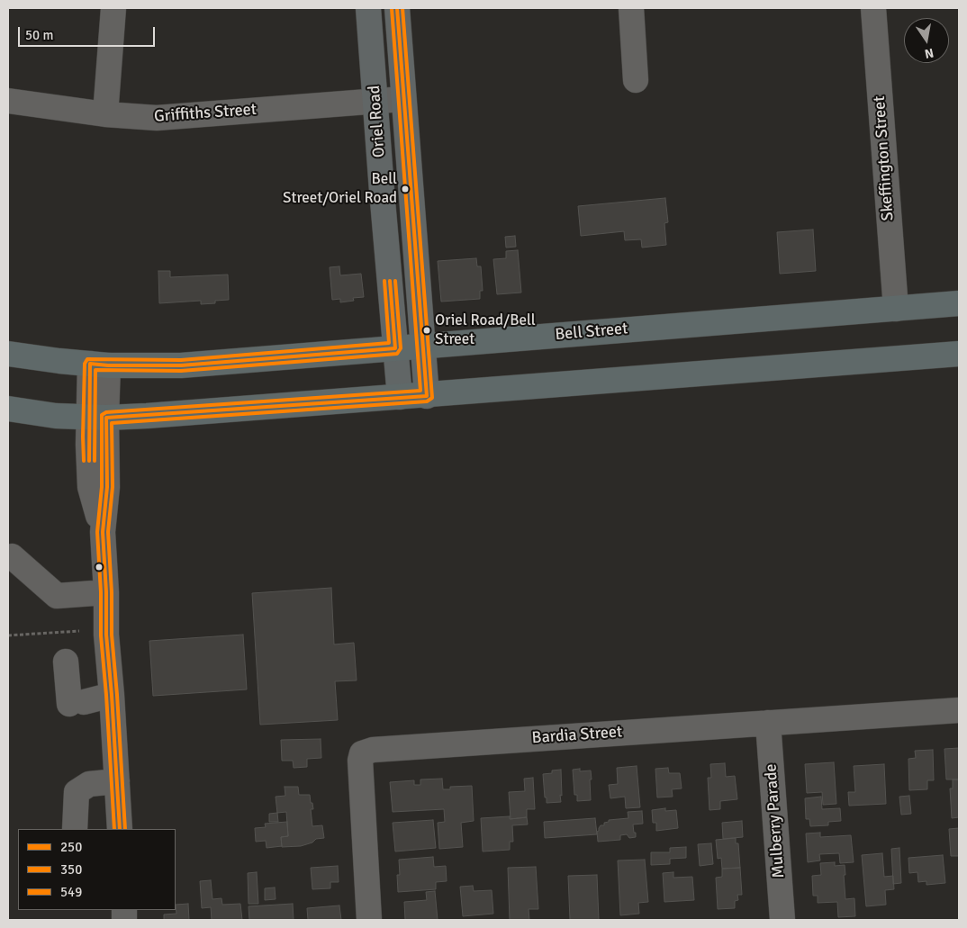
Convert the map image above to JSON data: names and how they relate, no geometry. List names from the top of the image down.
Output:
{
  "streets": {
    "highway": ["Bell Street"],
    "main road": ["Oriel Road"],
    "street": [
      "Griffiths Street",
      "Skeffington Street",
      "Bardia Street",
      "Mulberry Parade"
    ]
  },
  "crossings": [
    ["Griffiths Street", "Oriel Road"],
    ["Oriel Road", "Bell Street"],
    ["Skeffington Street", "Bell Street"],
    ["Bardia Street", "Mulberry Parade"]
  ],
  "places": ["Bell Street/Oriel Road", "Oriel Road/Bell Street"],
  "lines": ["transit line 250", "transit line 350", "transit line 549"],
  "legend": ["250", "350", "549"],
  "scale_bar": "50 m",
  "north": "bottom"
}
